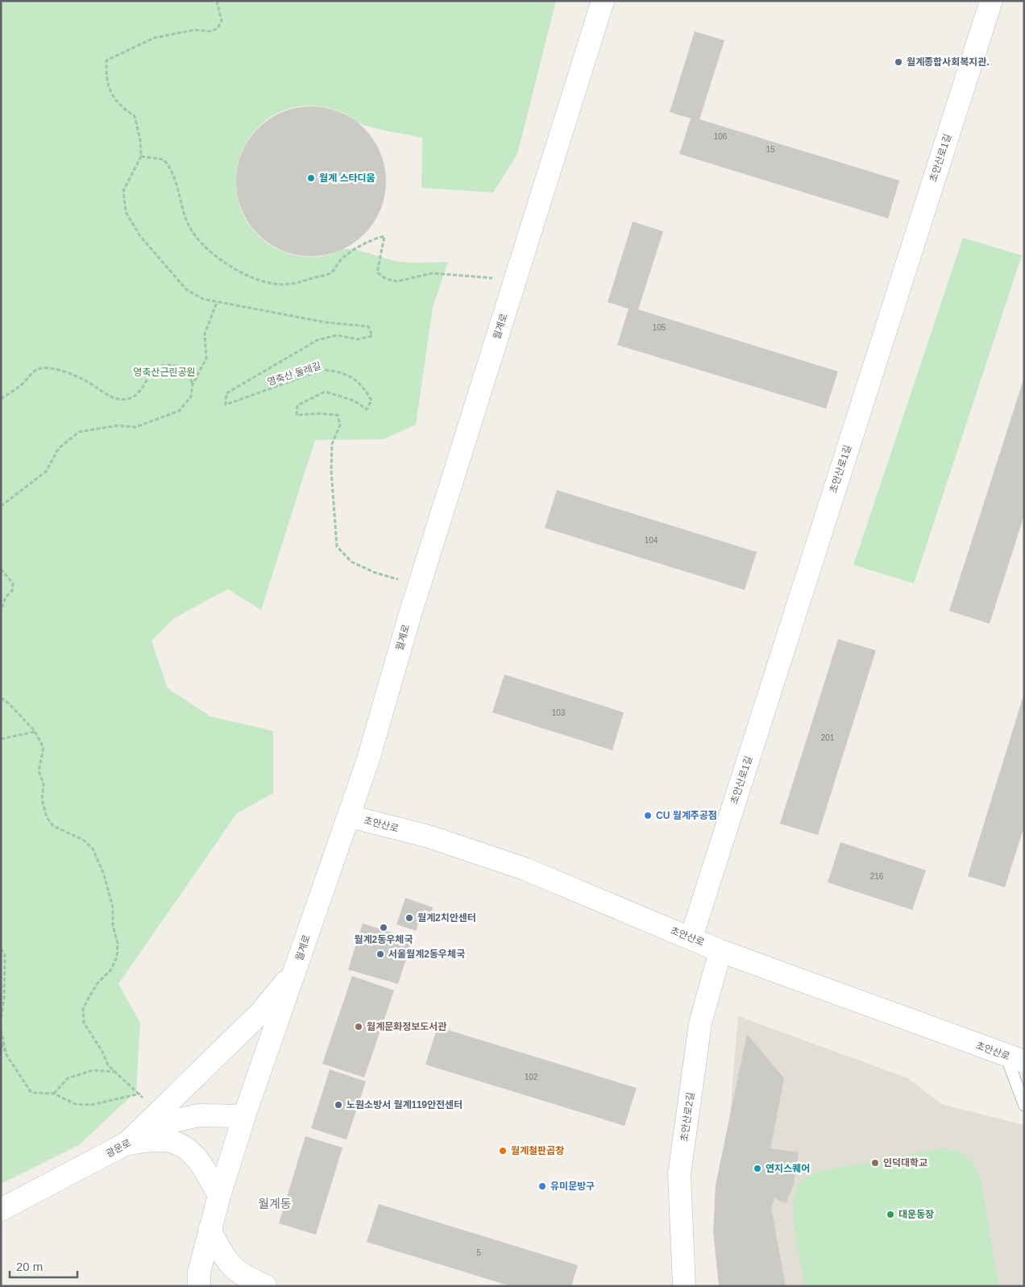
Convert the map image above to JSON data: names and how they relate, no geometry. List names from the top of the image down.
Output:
{
  "streets": {
    "street": [
      "초안산로1길",
      "월계로",
      "초안산로",
      "초안산로2길",
      "광운로"
    ],
    "path": ["영축산 둘레길"]
  },
  "crossings": [
    ["초안산로1길", "초안산로"],
    ["월계로", "초안산로"],
    ["월계로", "광운로"],
    ["초안산로", "초안산로2길"]
  ],
  "districts": ["월계동"],
  "parks": ["영축산근린공원"],
  "places": [
    "월계종합사회복지관.",
    "월계 스타디움",
    "CU 월계주공점",
    "월계2치안센터",
    "월계2동우체국",
    "서울월계2동우체국",
    "월계문화정보도서관",
    "노원소방서 월계119안전센터",
    "월계철판곱창",
    "인덕대학교",
    "연지스퀘어",
    "유미문방구",
    "대운동장"
  ],
  "house_numbers": [
    "106",
    "15",
    "105",
    "104",
    "103",
    "201",
    "216",
    "102",
    "5"
  ],
  "scale_bar": "20 m"
}
